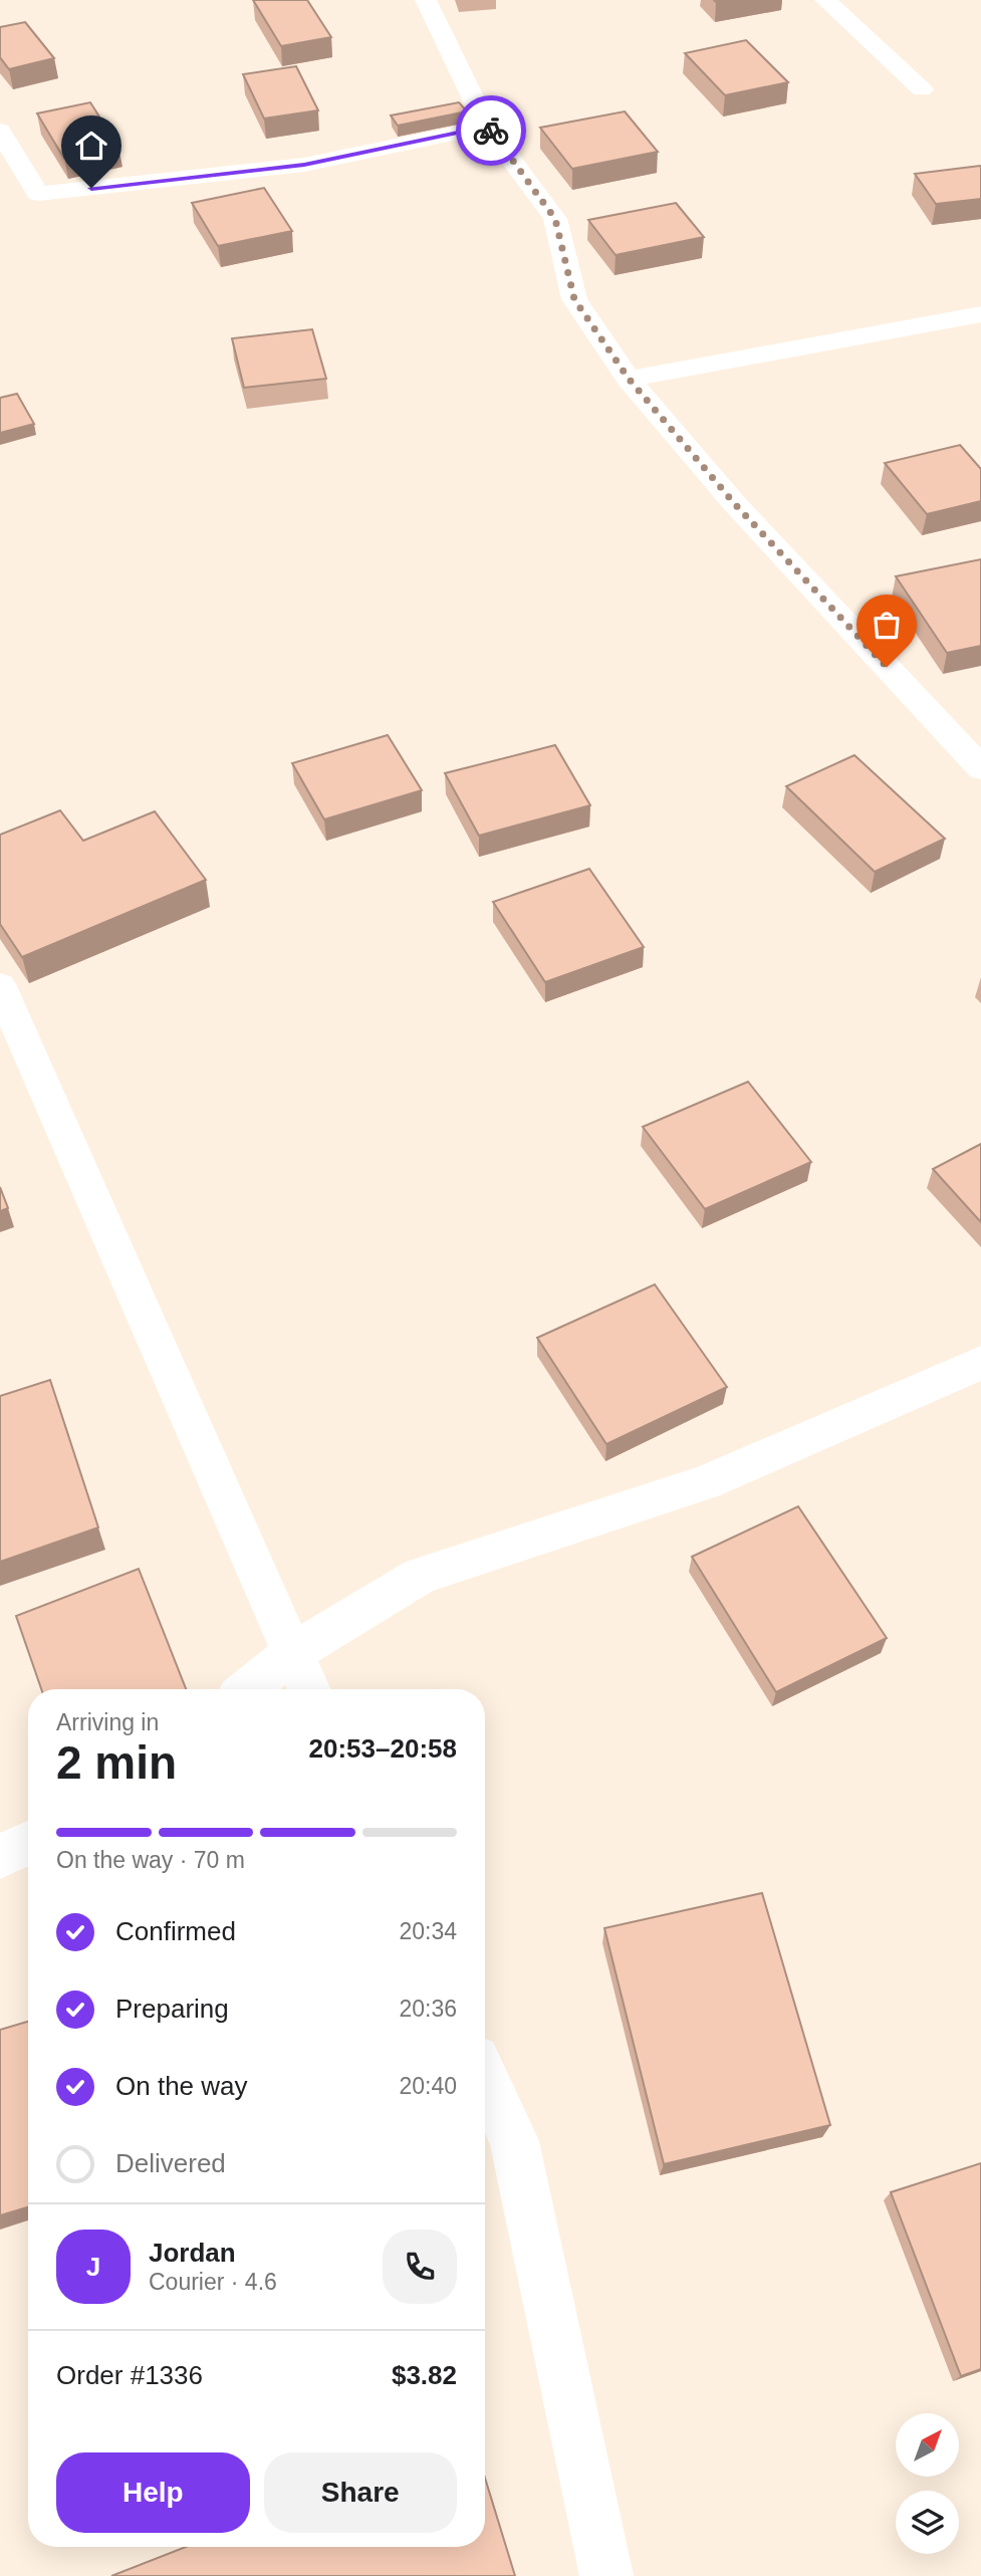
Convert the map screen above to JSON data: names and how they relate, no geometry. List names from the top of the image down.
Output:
{
  "north": "top right",
  "page": {
    "heading": ["2 min", "Arriving in", "20:53–20:58"],
    "panel": [
      "Jordan",
      "Courier · 4.6",
      "Order #1336",
      "$3.82"
    ],
    "bar": "On the way · 70 m",
    "list": [
      ["Confirmed", "20:34"],
      ["Preparing", "20:36"],
      ["On the way", "20:40"],
      "Delivered"
    ],
    "round": "J",
    "buttons": ["Help", "Share"]
  }
}
